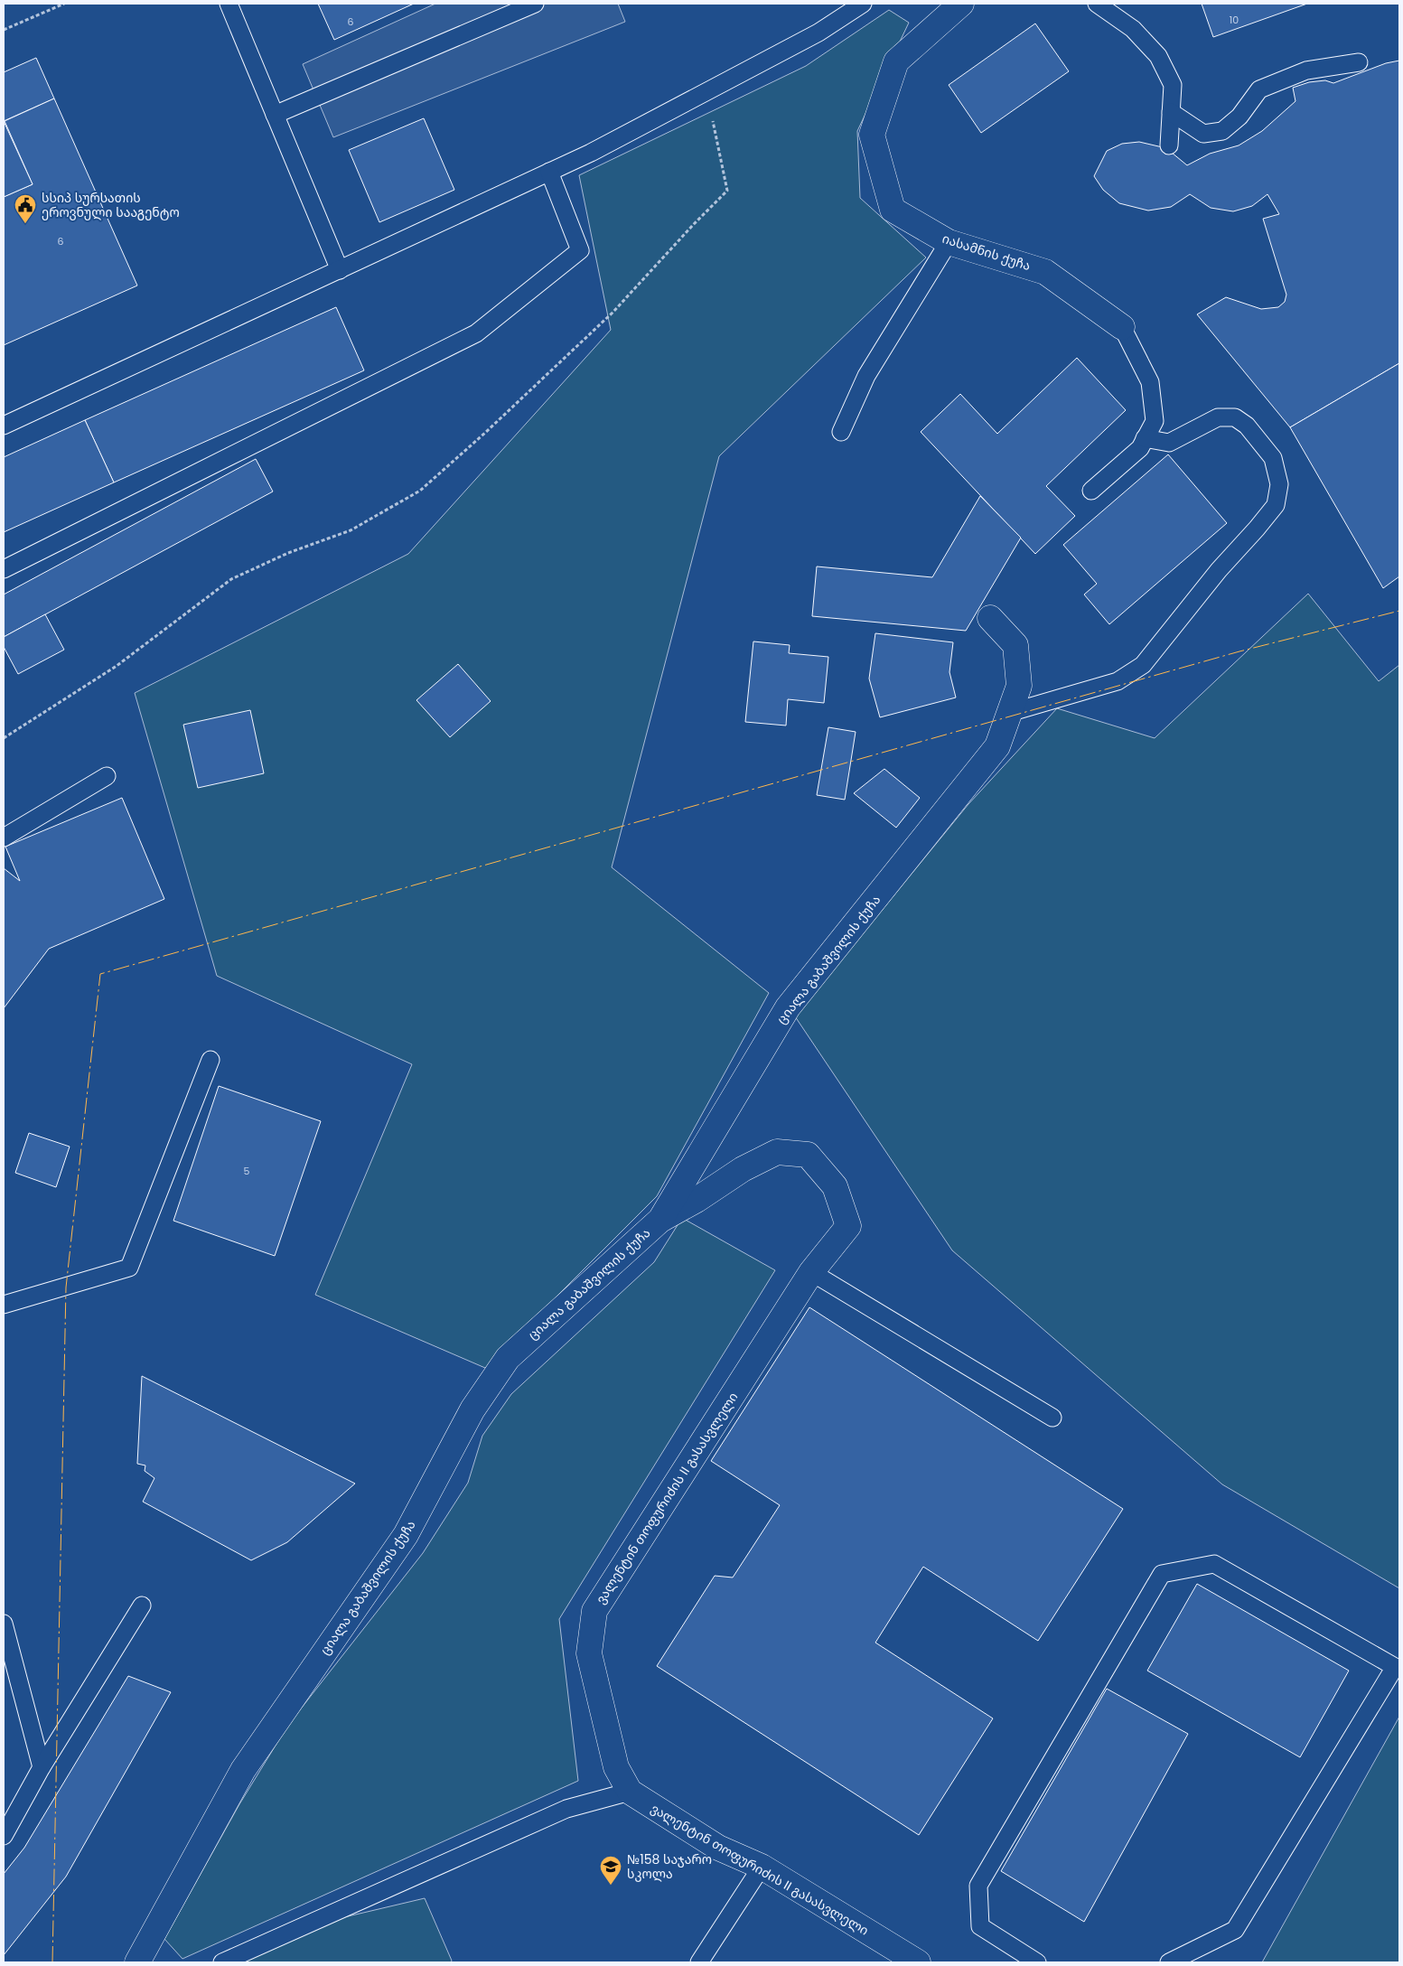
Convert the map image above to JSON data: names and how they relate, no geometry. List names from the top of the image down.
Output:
{
  "streets": {
    "street": ["იასამნის ქუჩა", "ციალა გაბაშვილის ქუჩა", "ვალენტინ თოფურიძის II გასასვლელი"]
  },
  "crossings": [
    ["ციალა გაბაშვილის ქუჩა", "ვალენტინ თოფურიძის II გასასვლელი"]
  ],
  "places": {
    "public building": ["სსიპ სურსათის ეროვნული სააგენტო"],
    "school or university": ["№158 საჯარო სკოლა"]
  },
  "house_numbers": [
    "10",
    "6",
    "6",
    "5"
  ]
}
